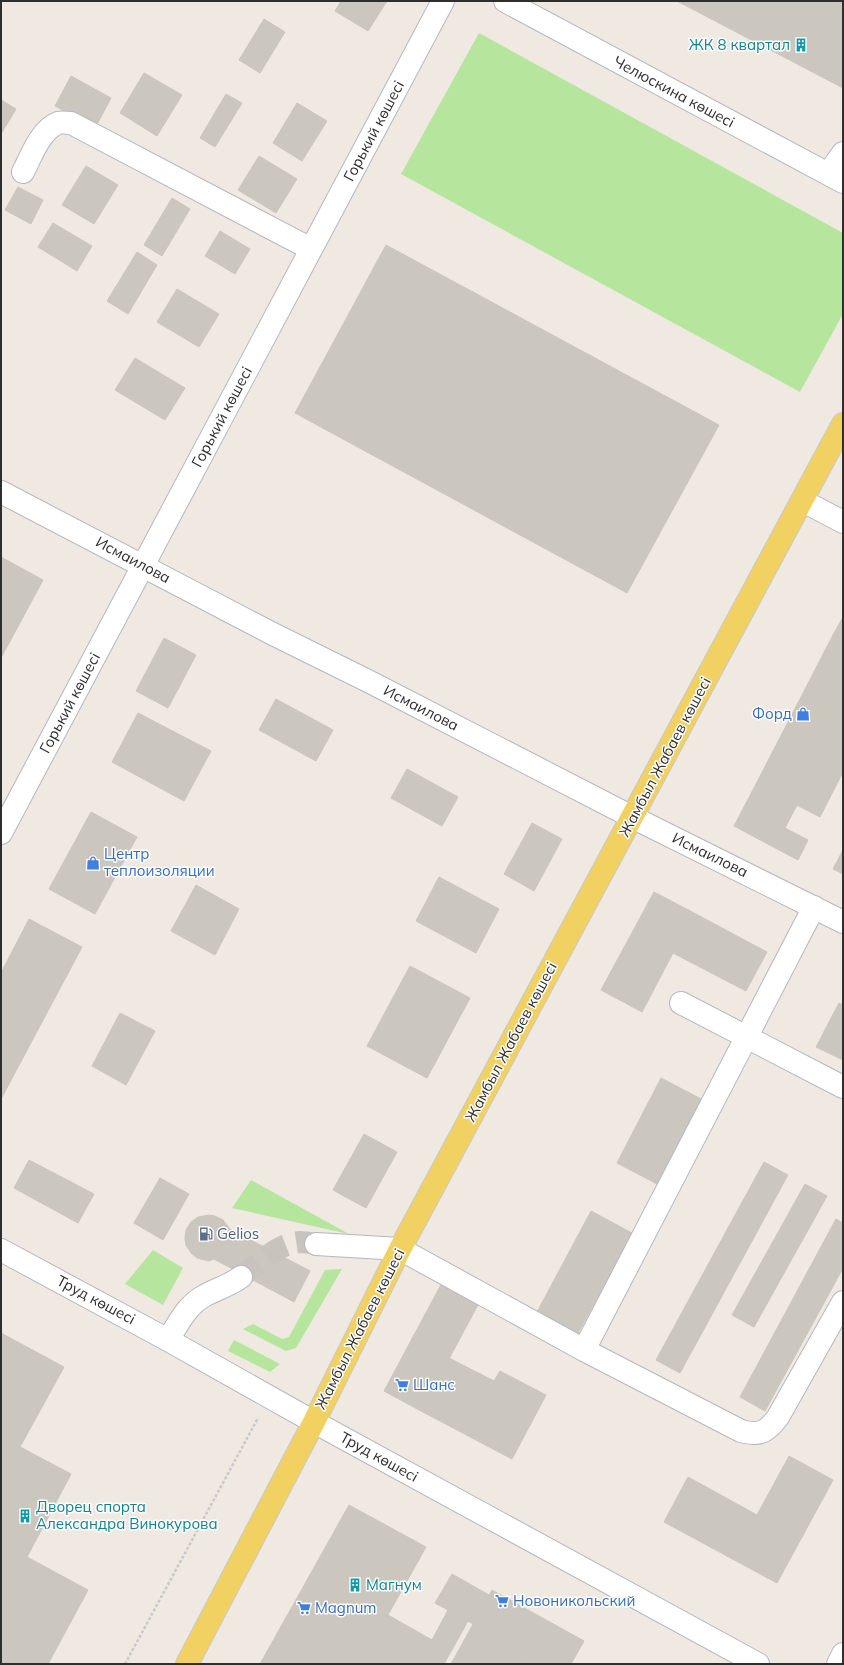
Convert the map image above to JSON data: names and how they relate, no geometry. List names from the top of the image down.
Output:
{
  "streets": {
    "main road": ["Жамбыл Жабаев көшесі"],
    "street": [
      "Челюскина көшесі",
      "Горький көшесі",
      "Исмаилова",
      "Труд көшесі"
    ]
  },
  "crossings": [
    ["Горький көшесі", "Исмаилова"],
    ["Исмаилова", "Жамбыл Жабаев көшесі"],
    ["Жамбыл Жабаев көшесі", "Труд көшесі"]
  ],
  "places": {
    "building": ["ЖК 8 квартал", "Дворец спорта Александра Винокурова", "Магнум"],
    "shop": ["Форд", "Центр теплоизоляции"],
    "fuel station": ["Gelios"],
    "supermarket": ["Шанс", "Новоникольский", "Magnum"]
  }
}
